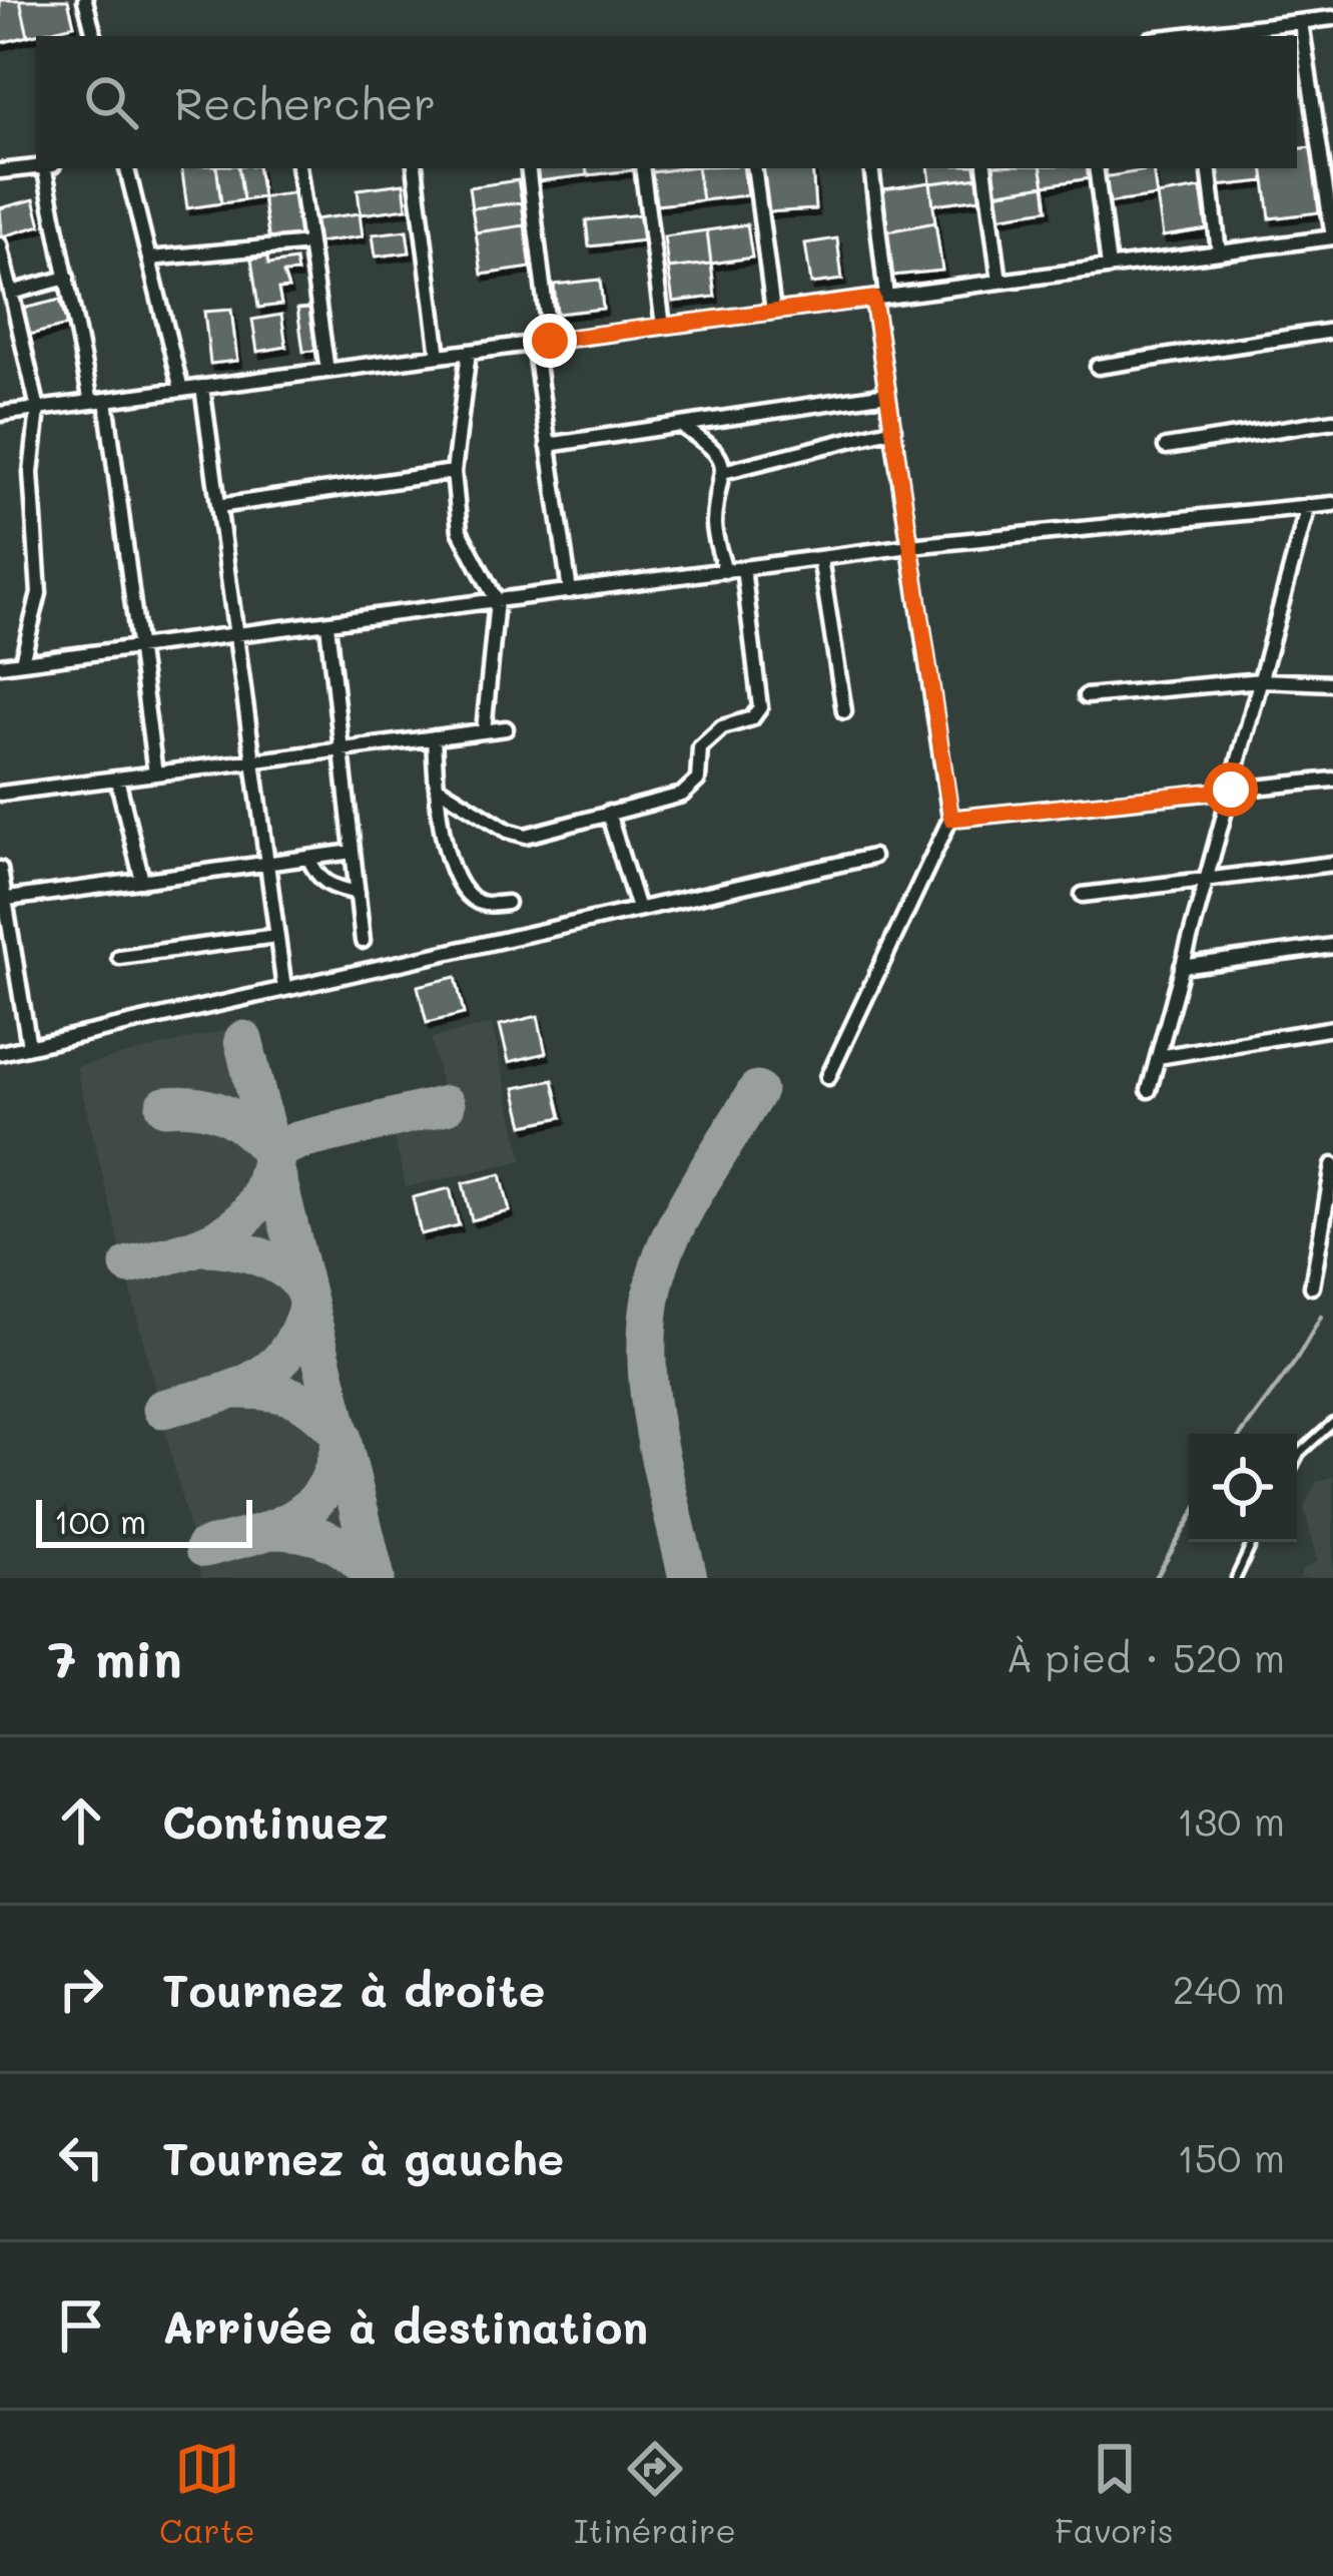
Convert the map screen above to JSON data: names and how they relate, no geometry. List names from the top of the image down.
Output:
{
  "scale_bar": "100 m",
  "page": {
    "search": "Rechercher",
    "scale": "100 m",
    "heading": ["7 min", "À pied · 520 m"],
    "list": [
      ["Continuez", "130 m"],
      ["Tournez à droite", "240 m"],
      ["Tournez à gauche", "150 m"],
      "Arrivée à destination"
    ],
    "nav": ["Carte", "Itinéraire", "Favoris"]
  }
}
